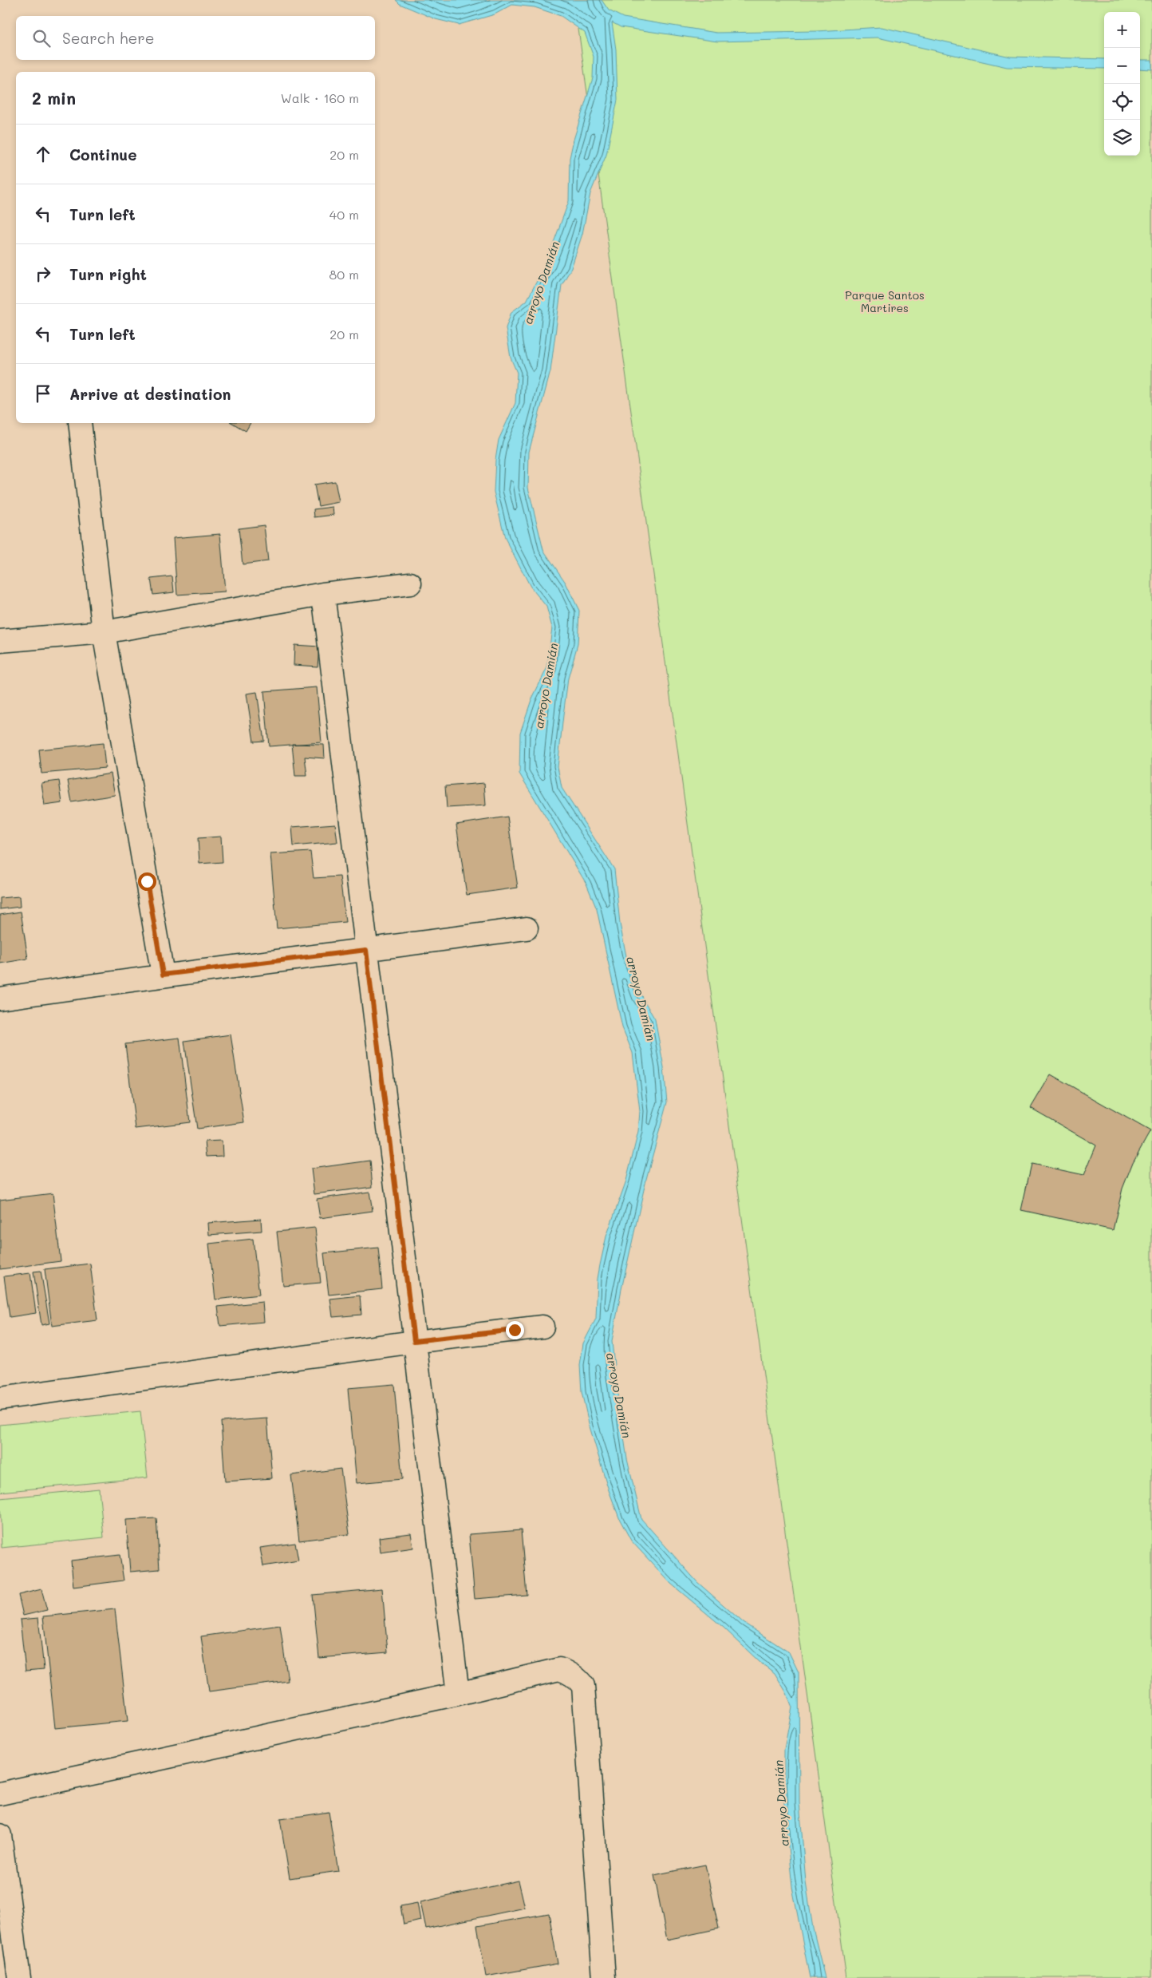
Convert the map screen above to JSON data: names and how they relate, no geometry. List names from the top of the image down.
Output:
{
  "water": ["arroyo Damián"],
  "parks": ["Parque Santos Martires"],
  "page": {
    "map_buttons": ["+", "−"],
    "search": "Search here",
    "heading": ["2 min", "Walk · 160 m"],
    "list": [
      ["Continue", "20 m"],
      ["Turn left", "40 m"],
      ["Turn right", "80 m"],
      ["Turn left", "20 m"],
      "Arrive at destination"
    ]
  }
}
